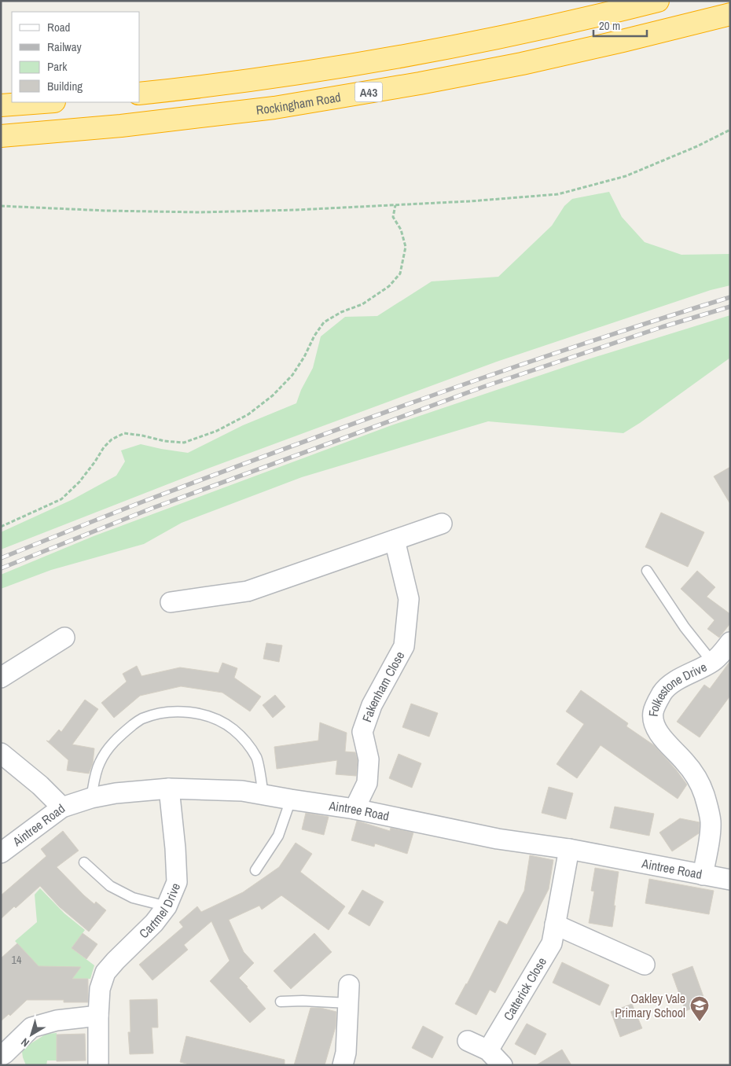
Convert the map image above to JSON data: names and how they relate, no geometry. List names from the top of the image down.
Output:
{
  "streets": {
    "highway": ["A43", "Rockingham Road"],
    "street": [
      "Fakenham Close",
      "Folkestone Drive",
      "Aintree Road",
      "Cartmel Drive",
      "Catterick Close"
    ]
  },
  "crossings": [
    ["Fakenham Close", "Aintree Road"],
    ["Folkestone Drive", "Aintree Road"],
    ["Aintree Road", "Cartmel Drive"],
    ["Aintree Road", "Catterick Close"]
  ],
  "places": {
    "school or university": ["Oakley Vale Primary School"]
  },
  "house_numbers": ["14"],
  "legend": [
    "Road",
    "Railway",
    "Park",
    "Building"
  ],
  "scale_bar": "20 m",
  "north": "bottom left"
}
